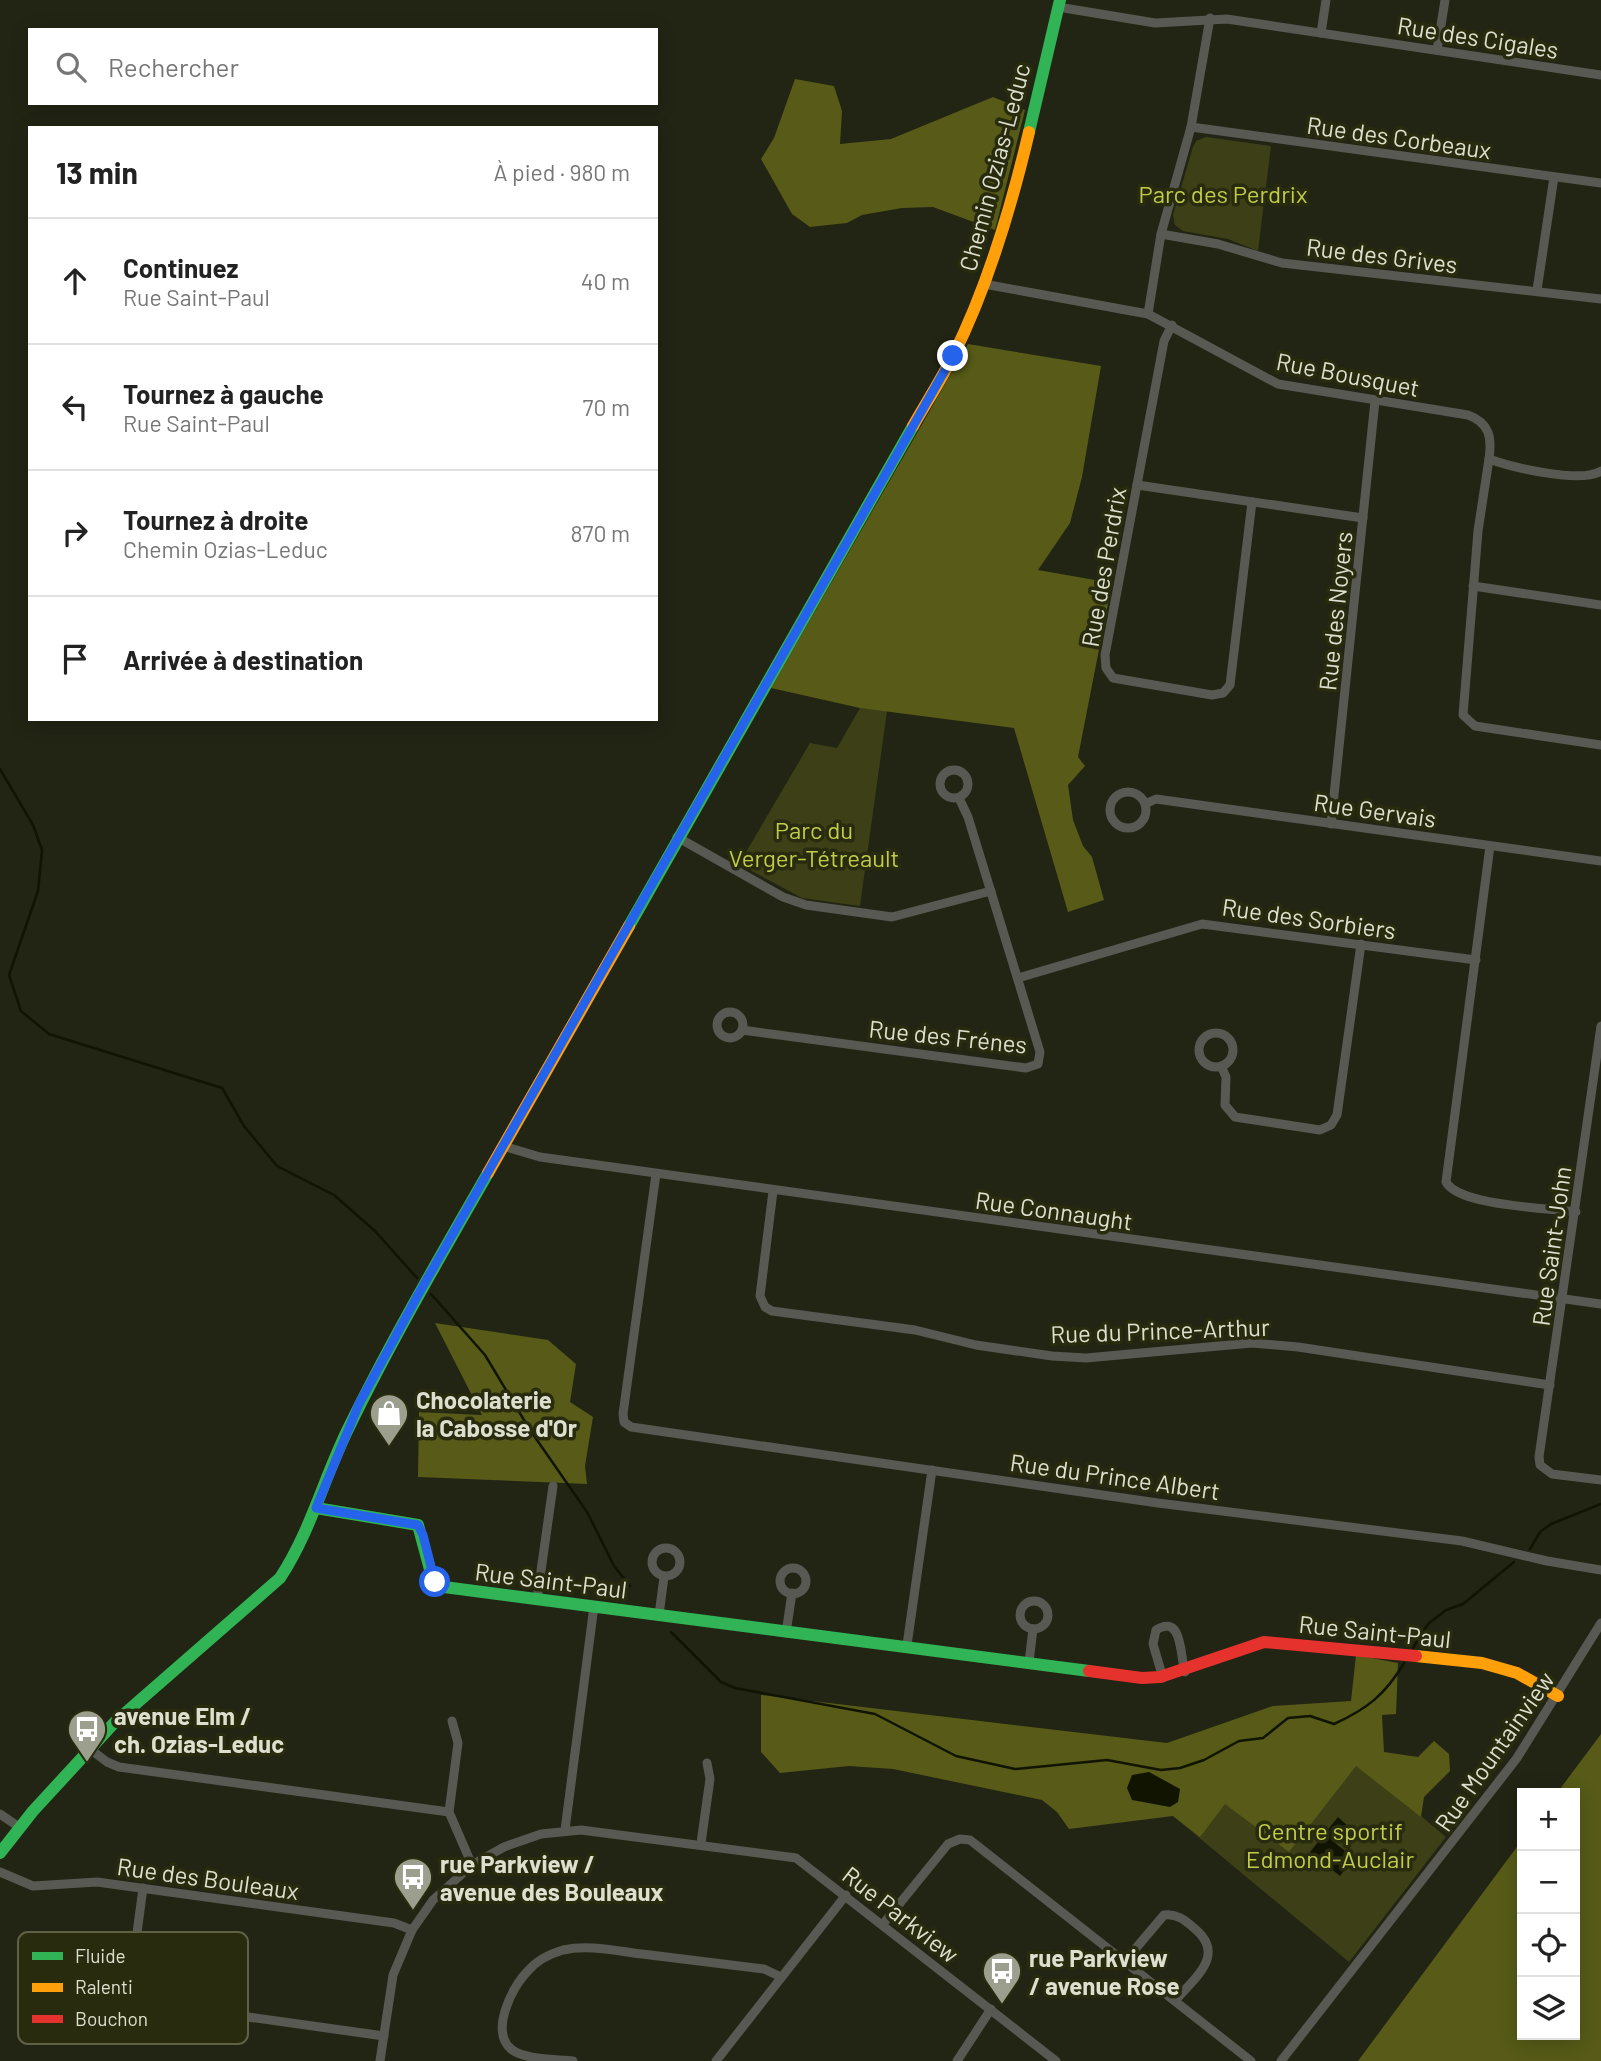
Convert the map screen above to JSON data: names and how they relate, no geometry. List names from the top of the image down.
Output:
{
  "streets": {
    "street": [
      "Rue des Cigales",
      "Rue des Corbeaux",
      "Chemin Ozias-Leduc",
      "Rue des Grives",
      "Rue Bousquet",
      "Rue des Perdrix",
      "Rue des Noyers",
      "Rue Gervais",
      "Rue des Sorbiers",
      "Rue des Frénes",
      "Rue Connaught",
      "Rue Saint-John",
      "Rue du Prince-Arthur",
      "Rue du Prince Albert",
      "Rue Saint-Paul",
      "Rue Mountainview",
      "Rue des Bouleaux",
      "Rue Parkview"
    ]
  },
  "crossings": [
    ["Rue des Cigales", "Chemin Ozias-Leduc"],
    ["Chemin Ozias-Leduc", "Rue Bousquet"],
    ["Chemin Ozias-Leduc", "Rue Connaught"],
    ["Chemin Ozias-Leduc", "Rue Saint-Paul"],
    ["Rue Bousquet", "Rue des Perdrix"],
    ["Rue Bousquet", "Rue des Noyers"],
    ["Rue des Noyers", "Rue Gervais"],
    ["Rue des Sorbiers", "Rue des Frénes"],
    ["Rue Connaught", "Rue Saint-John"],
    ["Rue Connaught", "Rue du Prince-Arthur"],
    ["Rue Connaught", "Rue du Prince Albert"],
    ["Rue Saint-John", "Rue du Prince-Arthur"],
    ["Rue Saint-Paul", "Rue Mountainview"],
    ["Rue des Bouleaux", "Rue Parkview"]
  ],
  "parks": ["Parc des Perdrix", "Parc du Verger-Tétreault", "Centre sportif Edmond-Auclair"],
  "places": {
    "shop": ["Chocolaterie la Cabosse d'Or"],
    "bus stop": ["avenue Elm / ch. Ozias-Leduc", "rue Parkview / avenue des Bouleaux", "rue Parkview / avenue Rose"]
  },
  "legend": ["Fluide", "Ralenti", "Bouchon"],
  "page": {
    "search": "Rechercher",
    "heading": ["13 min", "À pied · 980 m"],
    "list": [
      ["Continuez", "Rue Saint-Paul", "40 m"],
      ["Tournez à gauche", "Rue Saint-Paul", "70 m"],
      ["Tournez à droite", "Chemin Ozias-Leduc", "870 m"],
      "Arrivée à destination"
    ],
    "map_buttons": ["+", "−"]
  }
}
